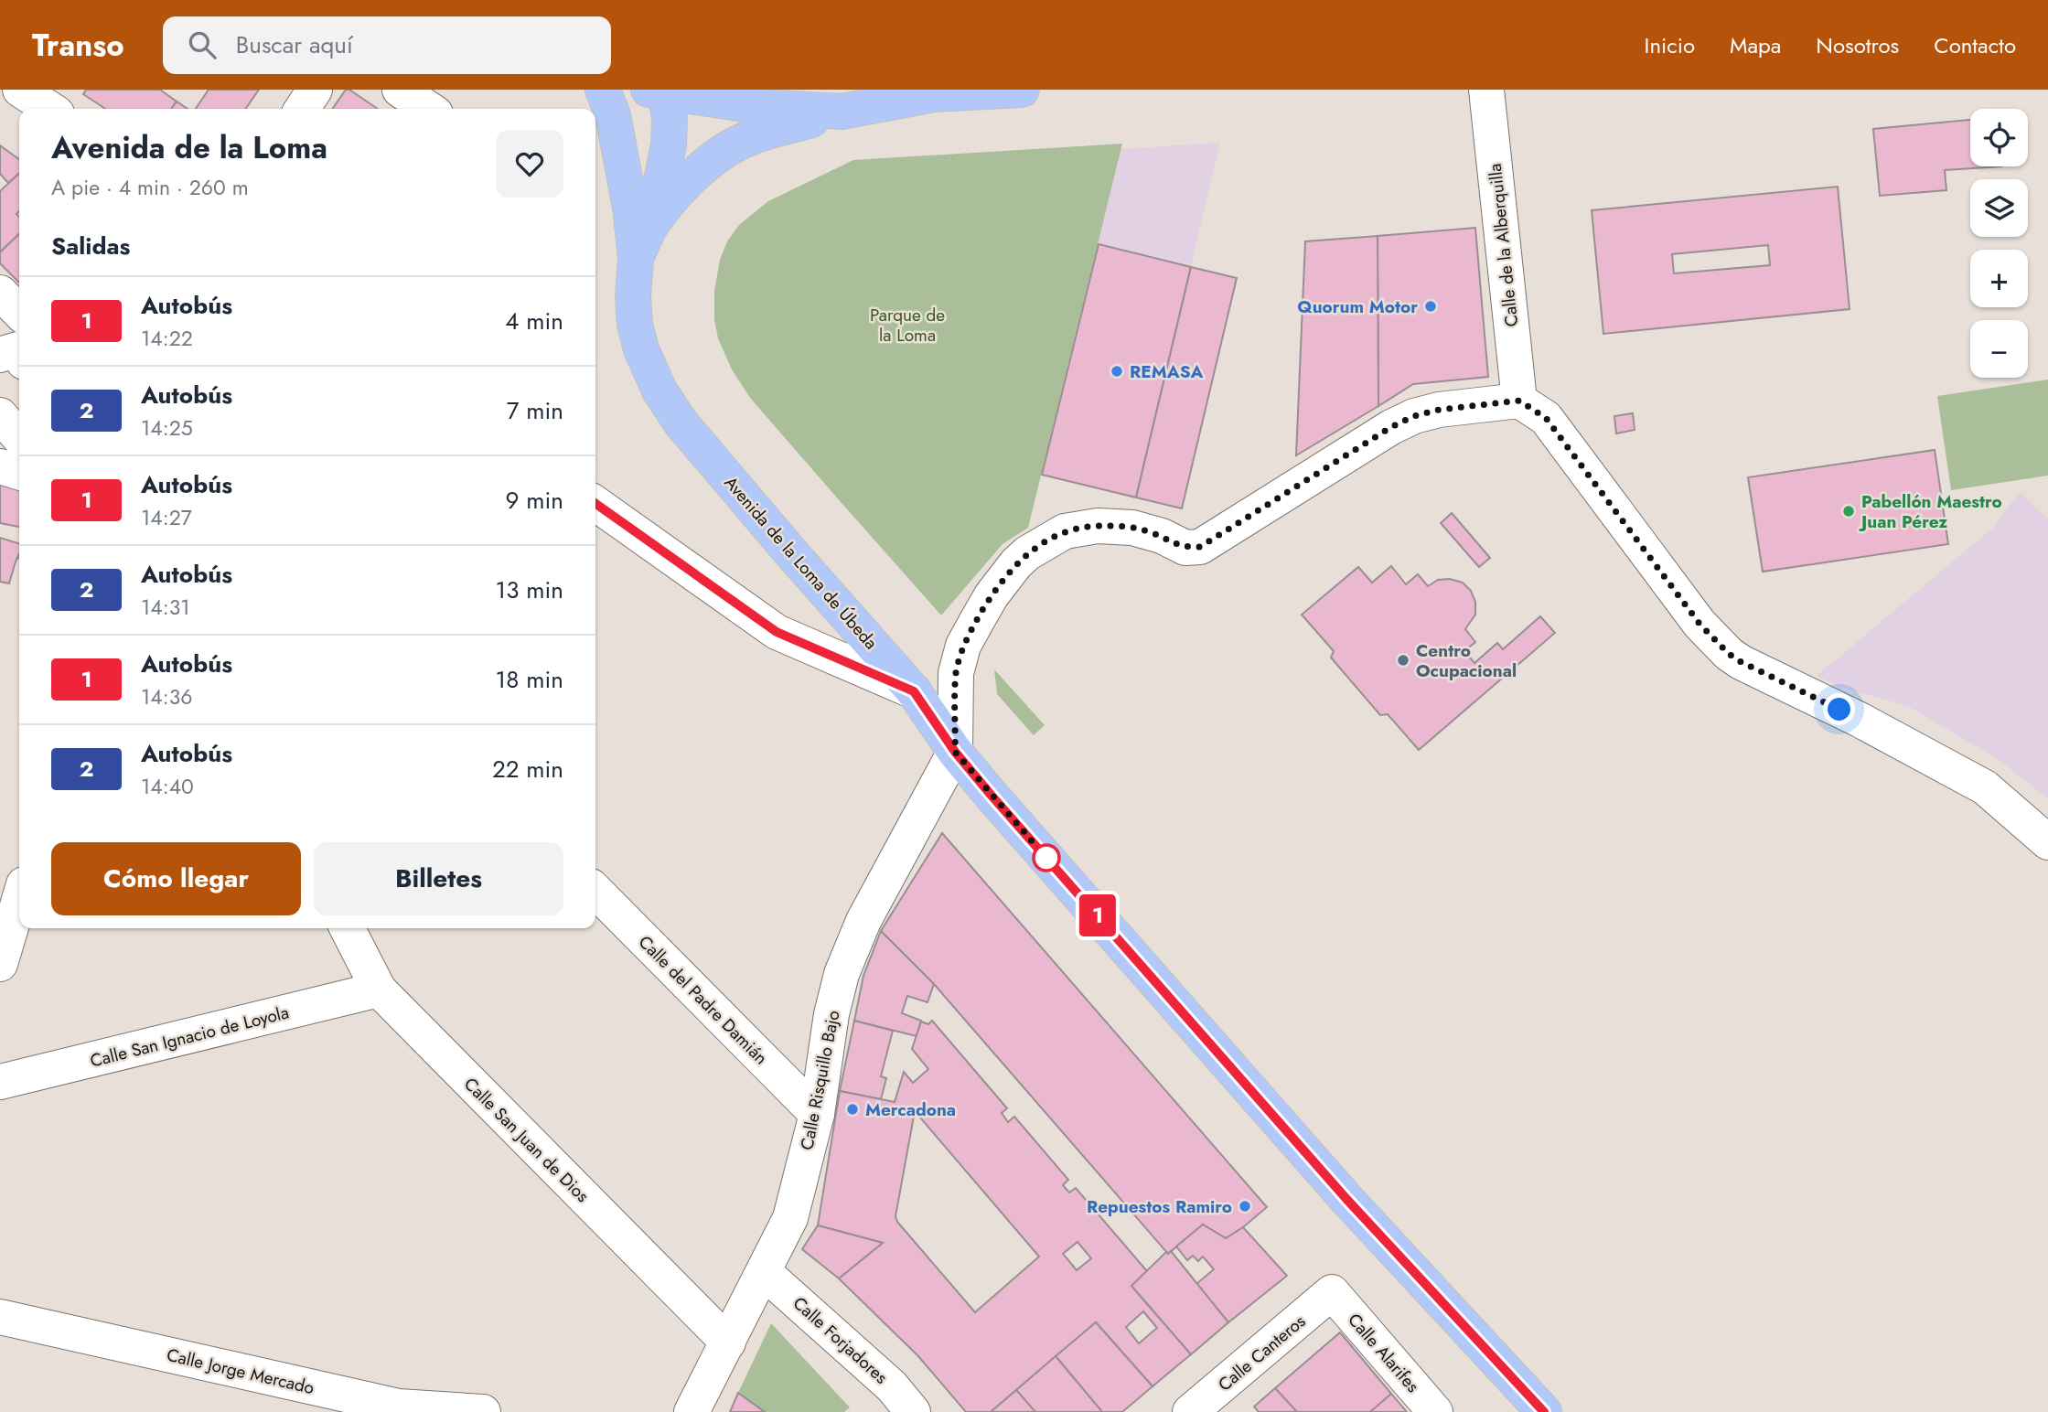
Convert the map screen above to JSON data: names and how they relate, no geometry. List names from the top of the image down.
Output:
{
  "streets": {
    "main road": ["Avenida de la Loma de Úbeda"],
    "street": [
      "Calle de la Alberquilla",
      "Calle del Padre Damián",
      "Calle San Ignacio de Loyola",
      "Calle Risquillo Bajo",
      "Calle San Juan de Dios",
      "Calle Forjadores",
      "Calle Canteros",
      "Calle Alarifes",
      "Calle Jorge Mercado"
    ]
  },
  "crossings": [
    ["Avenida de la Loma de Úbeda", "Calle Risquillo Bajo"],
    ["Calle del Padre Damián", "Calle Risquillo Bajo"],
    ["Calle San Ignacio de Loyola", "Calle San Juan de Dios"],
    ["Calle Risquillo Bajo", "Calle San Juan de Dios"],
    ["Calle Risquillo Bajo", "Calle Forjadores"],
    ["Calle Canteros", "Calle Alarifes"]
  ],
  "parks": ["Parque de la Loma"],
  "places": [
    "Quorum Motor",
    "REMASA",
    "Pabellón Maestro Juan Pérez",
    "Centro Ocupacional",
    "Mercadona",
    "Repuestos Ramiro"
  ],
  "lines": ["bus line 1"],
  "page": {
    "header": "Transo",
    "search": "Buscar aquí",
    "nav": [
      "Inicio",
      "Mapa",
      "Nosotros",
      "Contacto"
    ],
    "on_map": "1",
    "map_buttons": ["+", "−"],
    "heading": [
      ["Avenida de la Loma", "A pie · 4 min · 260 m"],
      "Salidas"
    ],
    "list": [
      {
        "mark": "1",
        "name": "Autobús",
        "note": "14:22",
        "value": "4 min"
      },
      {
        "mark": "2",
        "name": "Autobús",
        "note": "14:25",
        "value": "7 min"
      },
      {
        "mark": "1",
        "name": "Autobús",
        "note": "14:27",
        "value": "9 min"
      },
      {
        "mark": "2",
        "name": "Autobús",
        "note": "14:31",
        "value": "13 min"
      },
      {
        "mark": "1",
        "name": "Autobús",
        "note": "14:36",
        "value": "18 min"
      },
      {
        "mark": "2",
        "name": "Autobús",
        "note": "14:40",
        "value": "22 min"
      }
    ],
    "buttons": ["Cómo llegar", "Billetes"]
  }
}
